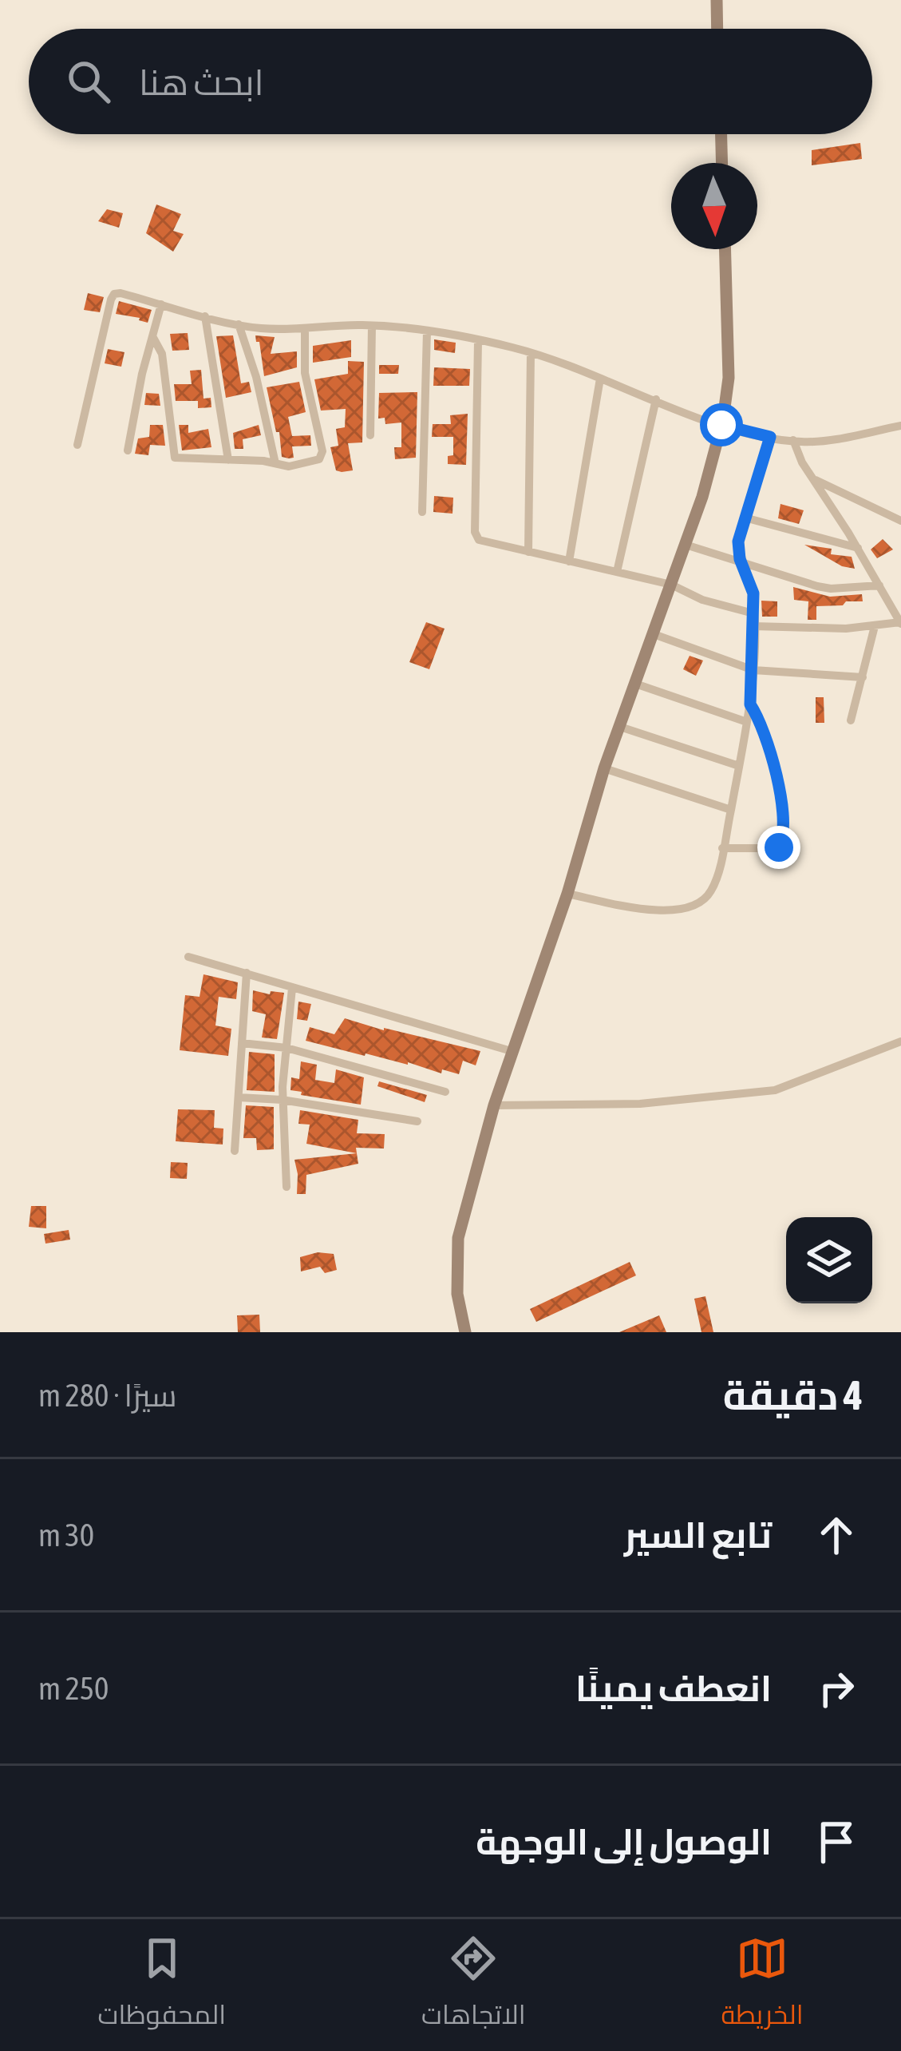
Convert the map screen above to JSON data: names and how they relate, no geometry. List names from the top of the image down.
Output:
{
  "north": "bottom",
  "page": {
    "search": "ابحث هنا",
    "heading": ["4 دقيقة", "سيرًا · 280 m"],
    "list": [
      ["تابع السير", "30 m"],
      ["انعطف يمينًا", "250 m"],
      "الوصول إلى الوجهة"
    ],
    "nav": ["الخريطة", "الاتجاهات", "المحفوظات"]
  }
}
